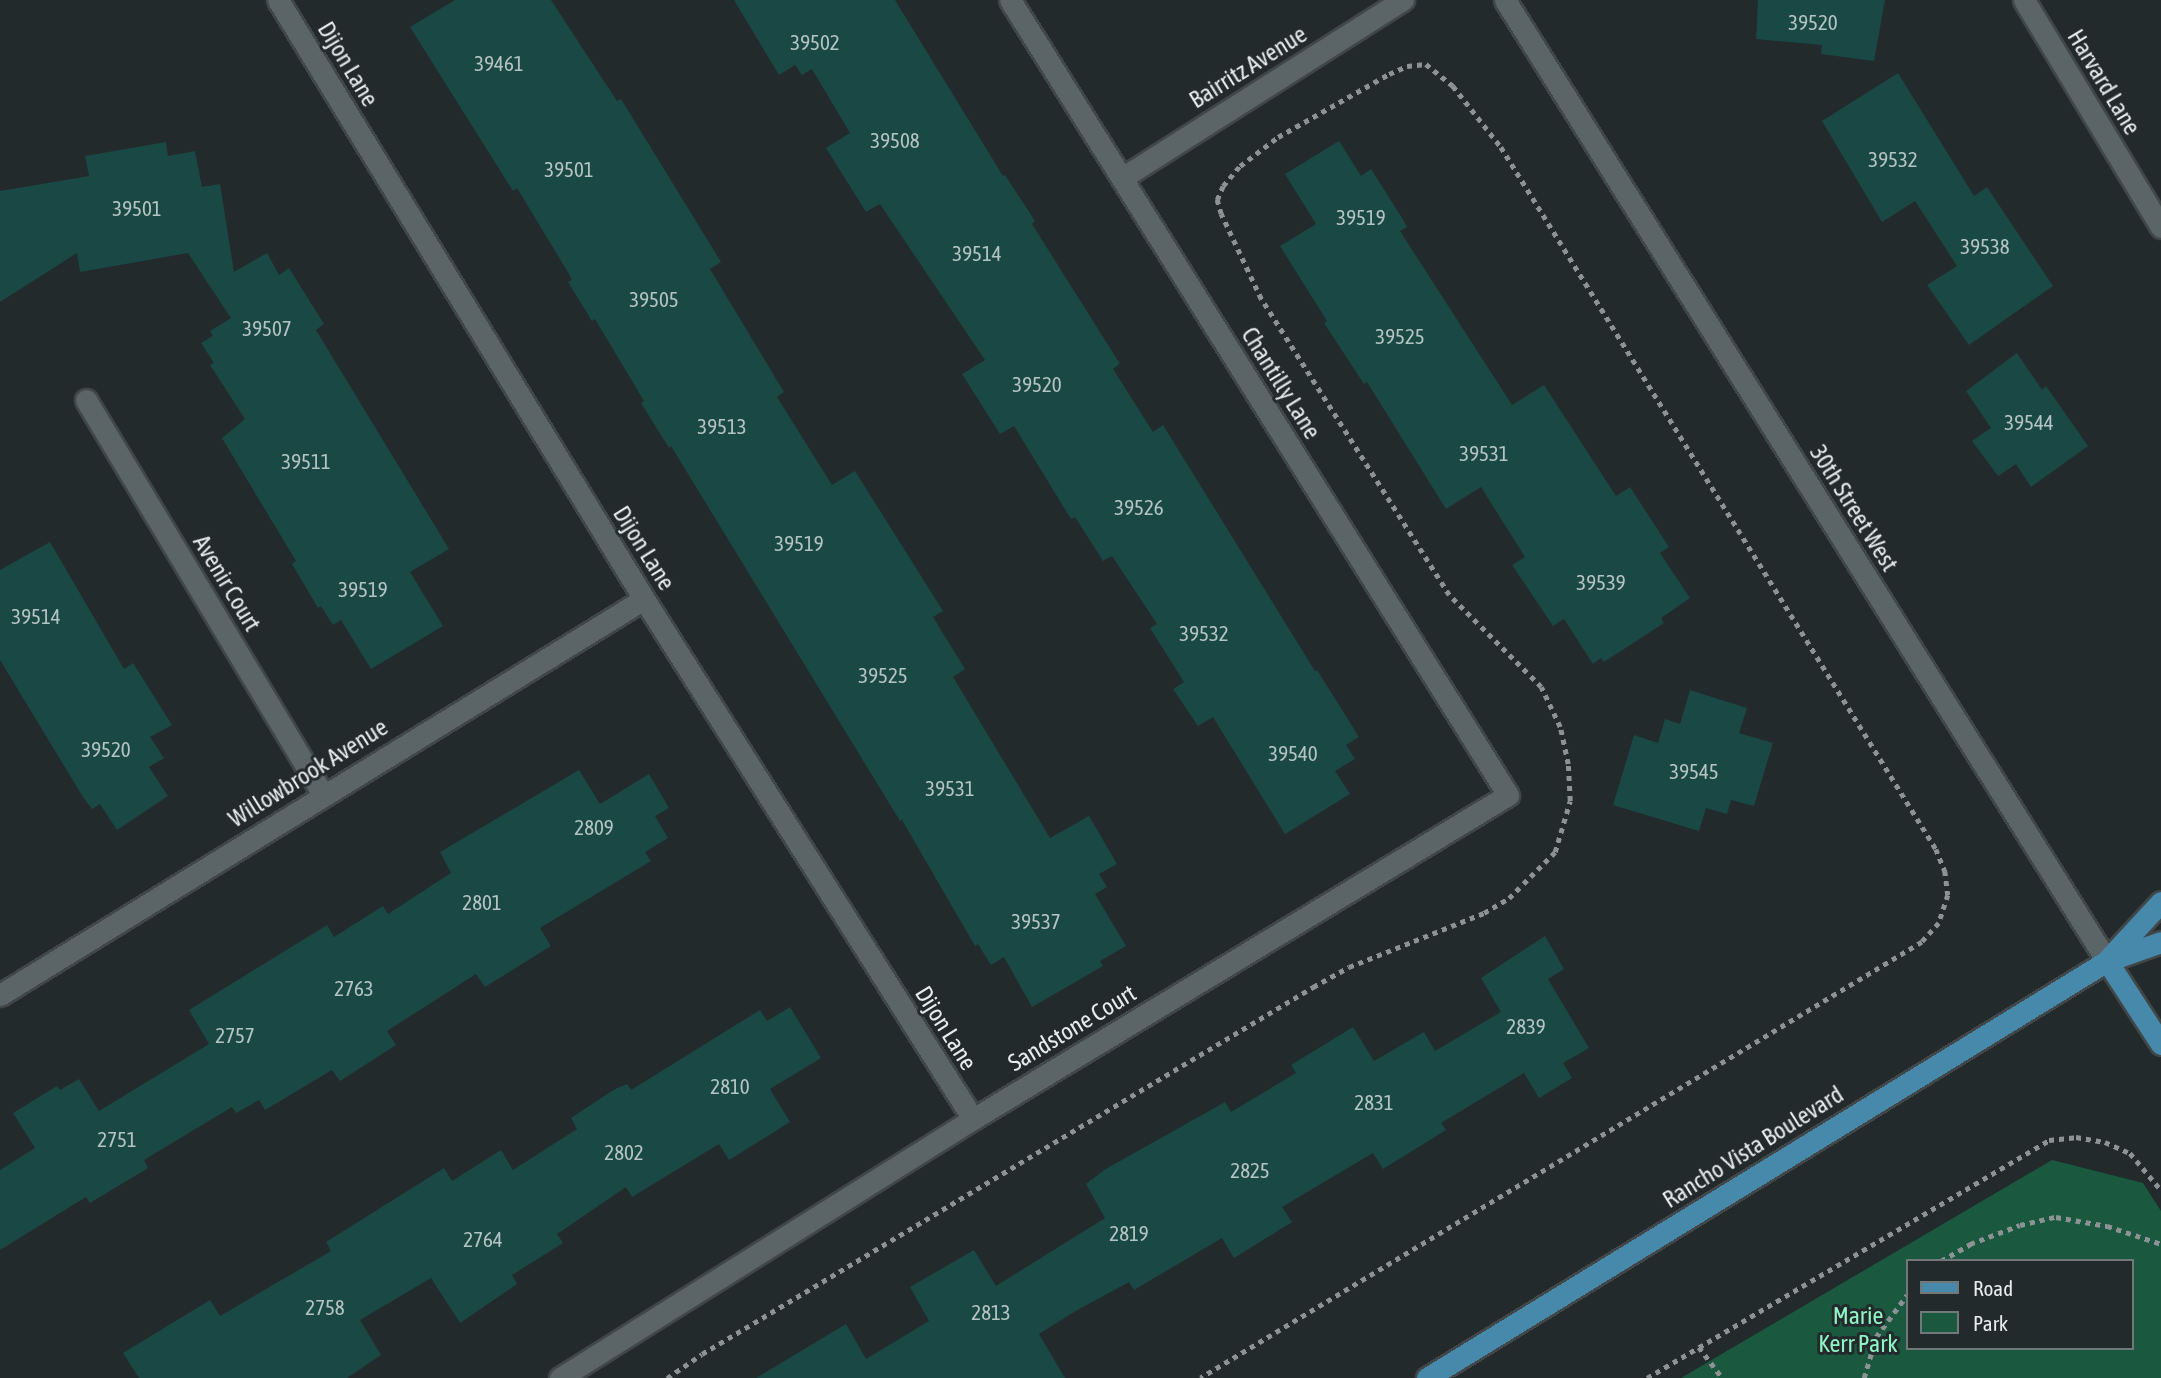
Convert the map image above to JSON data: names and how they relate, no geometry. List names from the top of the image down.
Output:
{
  "streets": {
    "main road": ["30th Street West", "Rancho Vista Boulevard"],
    "street": [
      "Dijon Lane",
      "Bairritz Avenue",
      "Harvard Lane",
      "Chantilly Lane",
      "Avenir Court",
      "Willowbrook Avenue",
      "Sandstone Court"
    ]
  },
  "crossings": [
    ["Dijon Lane", "Willowbrook Avenue"],
    ["Dijon Lane", "Sandstone Court"],
    ["Bairritz Avenue", "Chantilly Lane"],
    ["Chantilly Lane", "Sandstone Court"],
    ["30th Street West", "Rancho Vista Boulevard"],
    ["Avenir Court", "Willowbrook Avenue"]
  ],
  "parks": ["Marie Kerr Park"],
  "house_numbers": [
    "39520",
    "39502",
    "39461",
    "39508",
    "39532",
    "39501",
    "39501",
    "39519",
    "39538",
    "39514",
    "39505",
    "39507",
    "39525",
    "39520",
    "39544",
    "39513",
    "39531",
    "39511",
    "39526",
    "39519",
    "39539",
    "39519",
    "39514",
    "39532",
    "39525",
    "39520",
    "39540",
    "39545",
    "39531",
    "2809",
    "2801",
    "39537",
    "2763",
    "2839",
    "2757",
    "2810",
    "2831",
    "2751",
    "2802",
    "2825",
    "2819",
    "2764",
    "2758",
    "2813"
  ],
  "legend": ["Road", "Park"]
}
